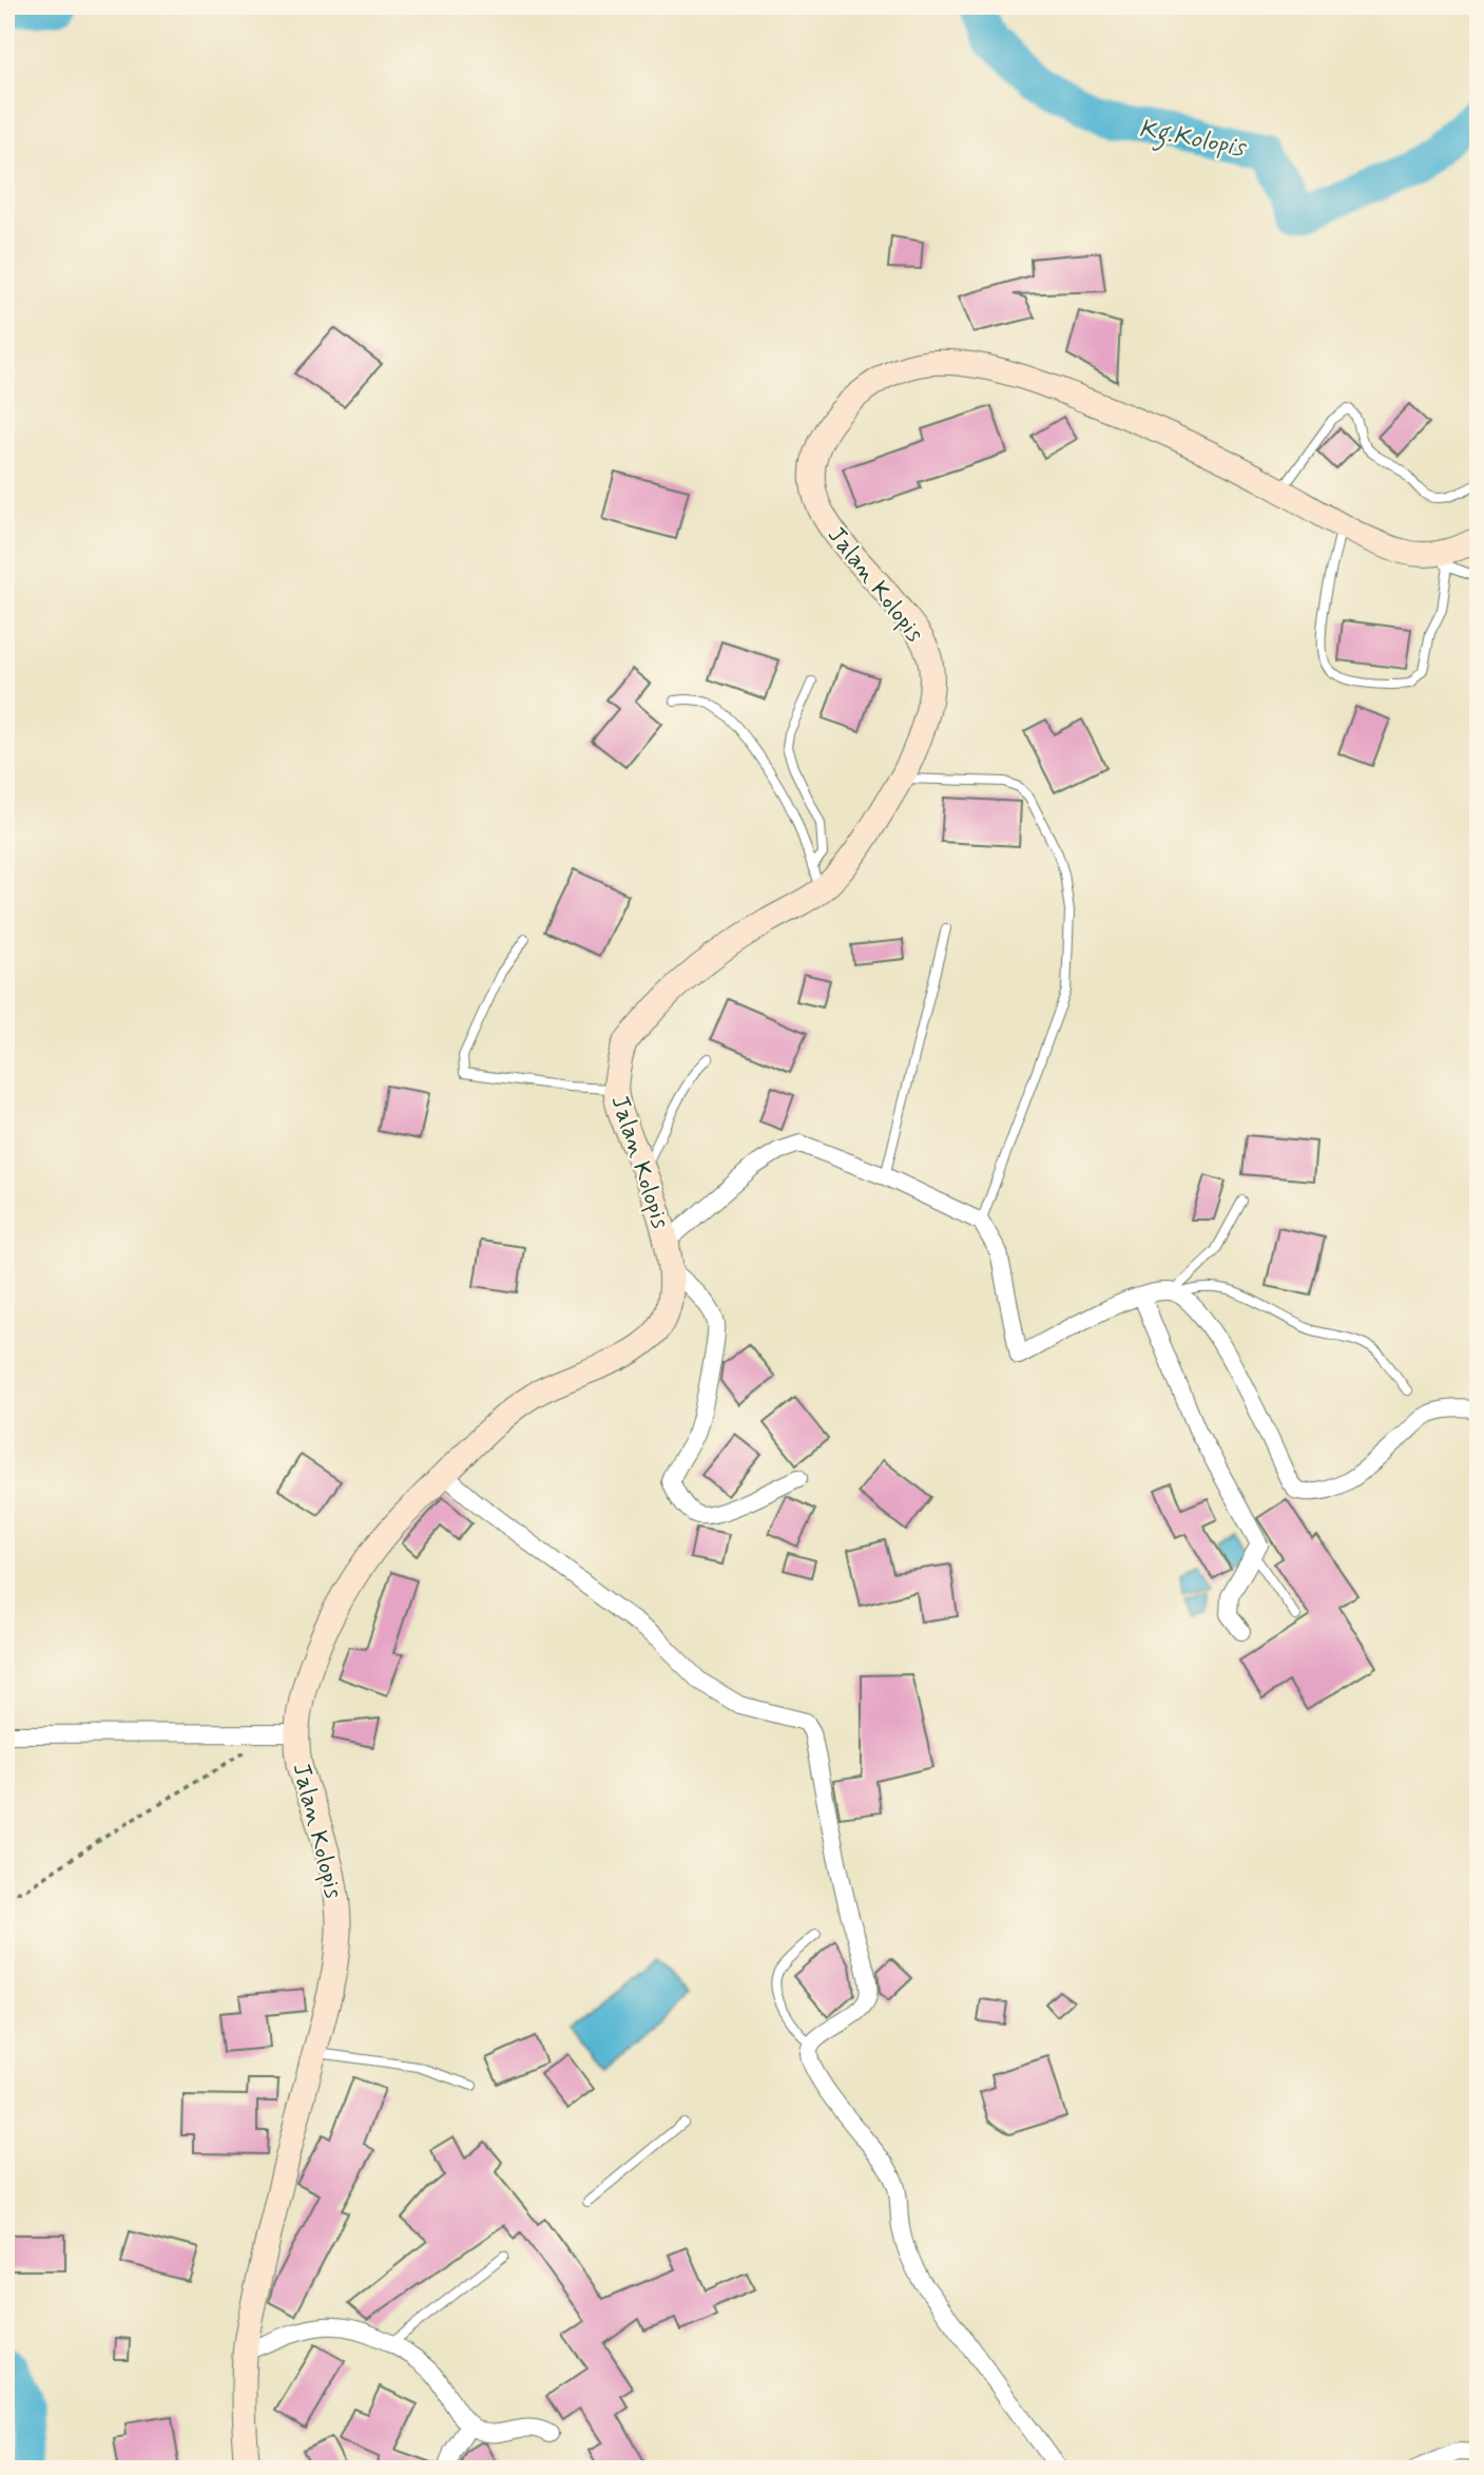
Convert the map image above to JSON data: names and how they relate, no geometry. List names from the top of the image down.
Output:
{
  "streets": {
    "street": ["Jalan Kolopis"]
  },
  "water": ["Kg.Kolopis"]
}
